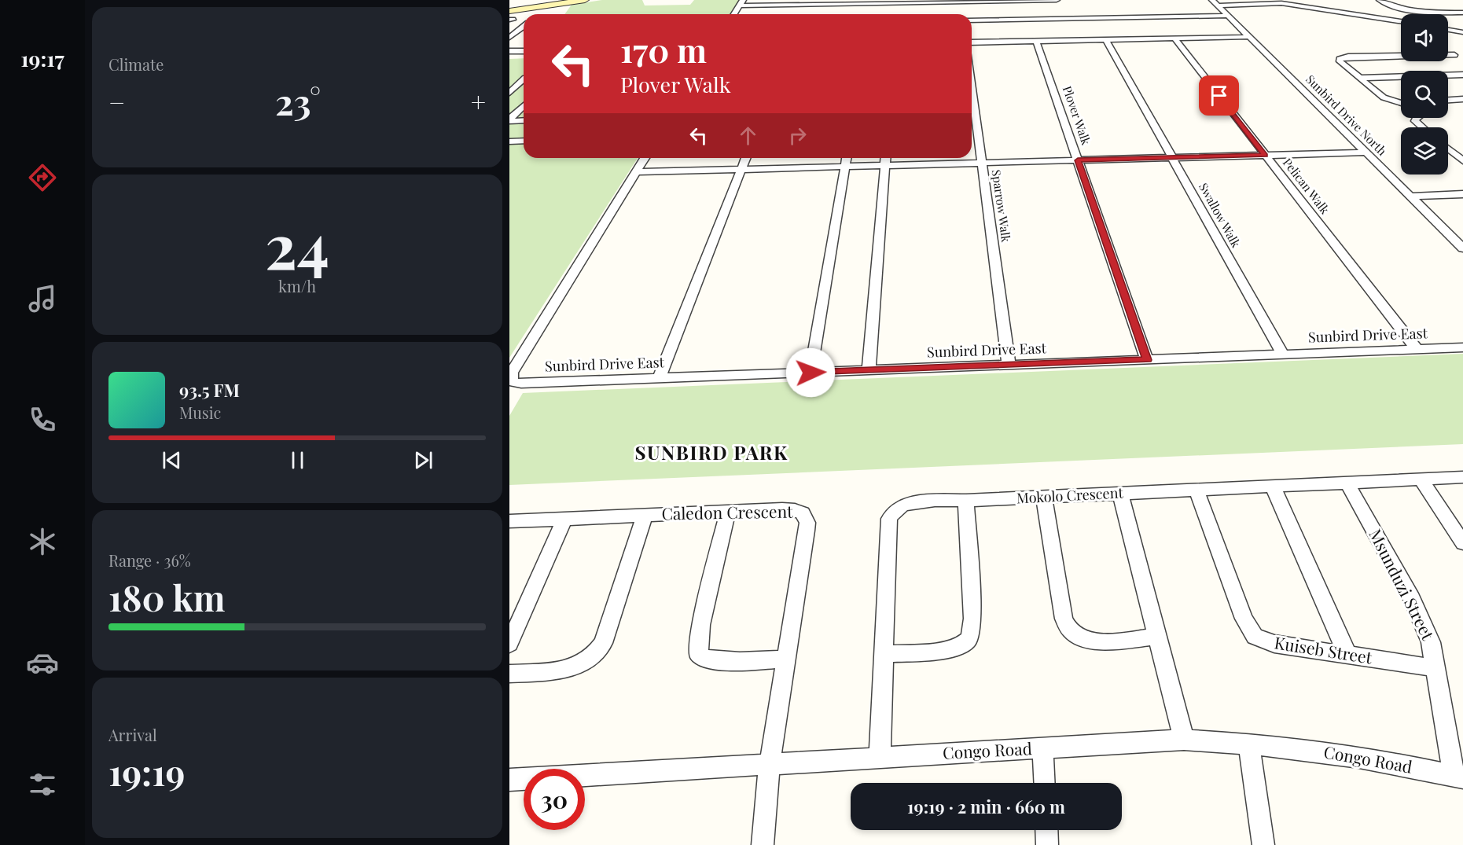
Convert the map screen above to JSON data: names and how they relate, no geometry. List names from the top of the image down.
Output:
{
  "streets": {
    "street": [
      "Plover Walk",
      "Sunbird Drive North",
      "Pelican Walk",
      "Sparrow Walk",
      "Swallow Walk",
      "Sunbird Drive East",
      "Mokolo Crescent",
      "Caledon Crescent",
      "Msunduzi Street",
      "Kuiseb Street",
      "Congo Road"
    ]
  },
  "crossings": [
    ["Plover Walk", "Sunbird Drive East"],
    ["Pelican Walk", "Sunbird Drive East"],
    ["Sparrow Walk", "Sunbird Drive East"],
    ["Swallow Walk", "Sunbird Drive East"],
    ["Mokolo Crescent", "Msunduzi Street"],
    ["Mokolo Crescent", "Kuiseb Street"],
    ["Mokolo Crescent", "Congo Road"],
    ["Caledon Crescent", "Congo Road"],
    ["Msunduzi Street", "Kuiseb Street"],
    ["Msunduzi Street", "Congo Road"]
  ],
  "districts": ["SUNBIRD PARK"],
  "page": {
    "tabs": "19:17",
    "tile": [
      "Climate",
      ["24", "km/h"],
      ["Range · 36%", "180 km"],
      ["Arrival", "19:19"]
    ],
    "turn": ["170 m", "Plover Walk"],
    "heat": ["−", "23°", "+"],
    "song": ["93.5 FM", "Music"],
    "limit": "30",
    "trip": "19:19 · 2 min · 660 m"
  }
}
